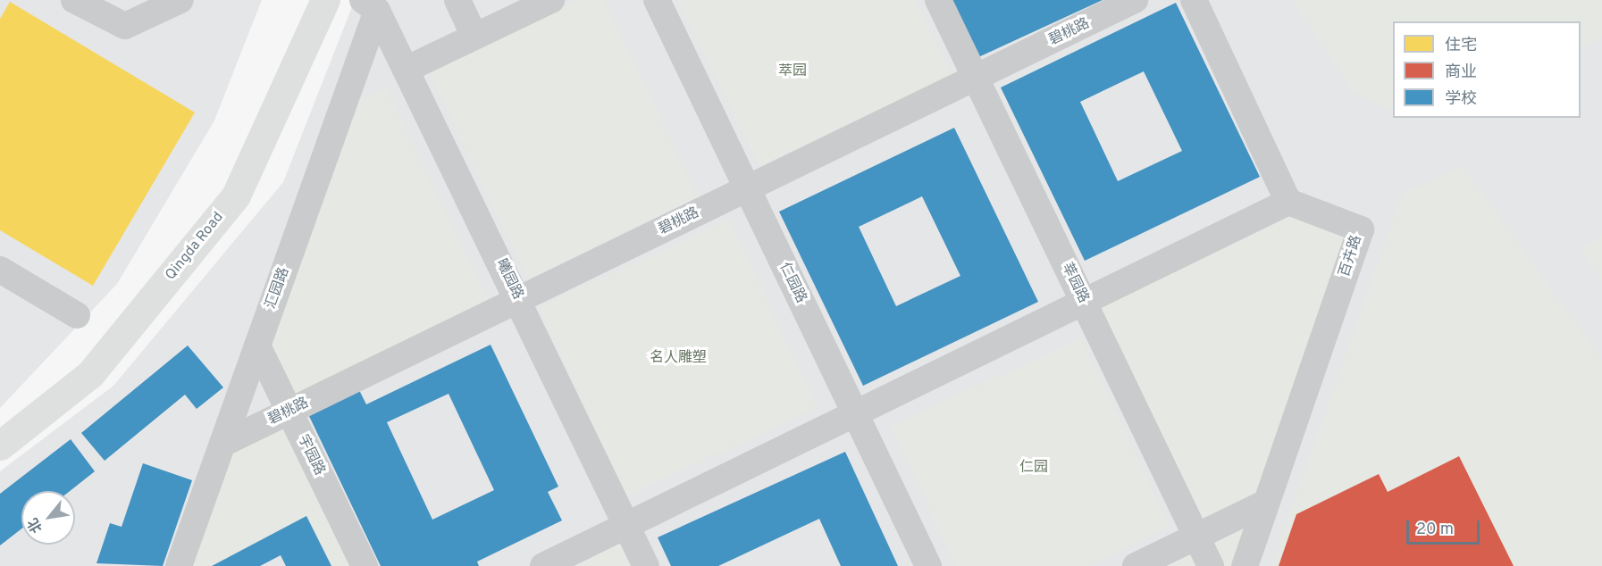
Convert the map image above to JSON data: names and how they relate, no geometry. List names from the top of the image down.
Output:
{
  "streets": {
    "street": [
      "碧桃路",
      "Qingda Road",
      "百卉路",
      "曦园路",
      "仁园路",
      "汇园路",
      "宇园路"
    ]
  },
  "crossings": [
    ["碧桃路", "曦园路"],
    ["碧桃路", "仁园路"],
    ["碧桃路", "汇园路"],
    ["碧桃路", "宇园路"],
    ["曦园路", "汇园路"],
    ["汇园路", "宇园路"]
  ],
  "parks": ["萃园", "名人雕塑", "仁园"],
  "legend": ["住宅", "商业", "学校"],
  "scale_bar": "20 m",
  "north": "bottom left"
}
